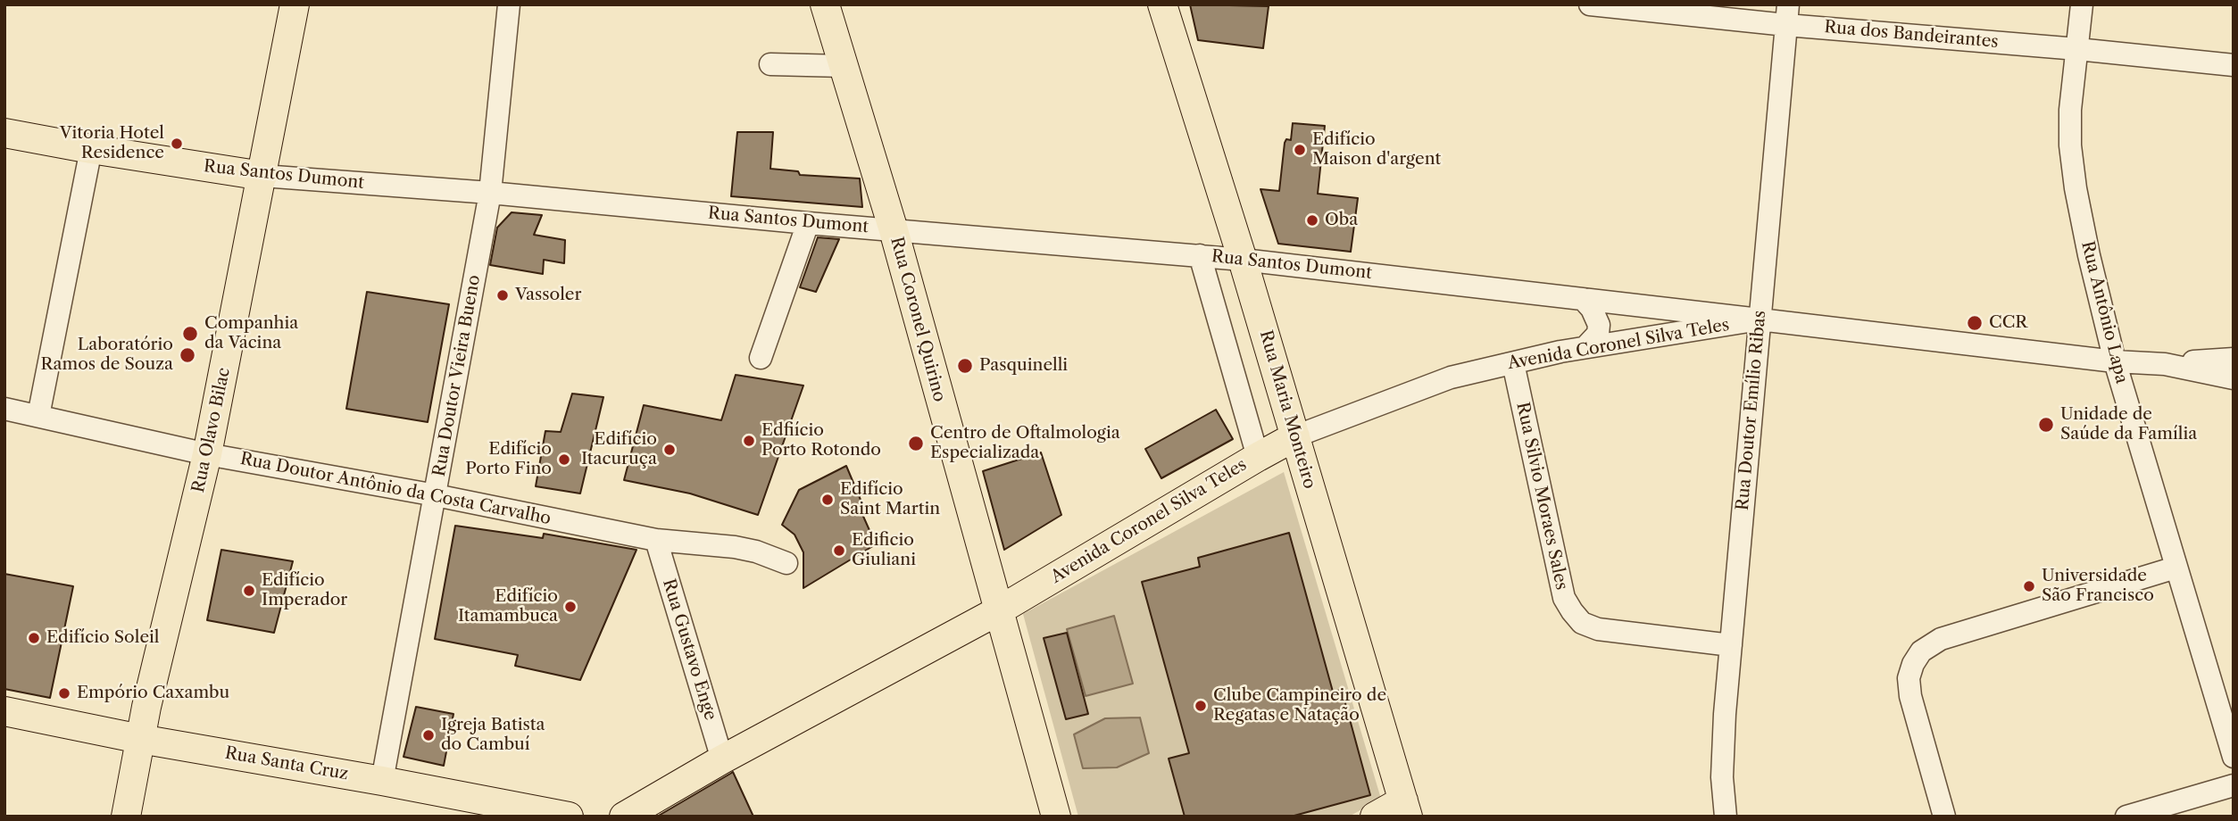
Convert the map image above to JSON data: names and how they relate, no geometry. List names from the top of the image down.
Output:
{
  "streets": {
    "main road": [
      "Rua Santos Dumont",
      "Rua Coronel Quirino",
      "Avenida Coronel Silva Teles",
      "Rua Maria Monteiro",
      "Rua Olavo Bilac",
      "Rua Santa Cruz"
    ],
    "street": [
      "Rua dos Bandeirantes",
      "Rua Antônio Lapa",
      "Rua Doutor Vieira Bueno",
      "Rua Doutor Emílio Ribas",
      "Rua Doutor Antônio da Costa Carvalho",
      "Rua Silvio Moraes Sales",
      "Rua Gustavo Enge"
    ]
  },
  "crossings": [
    ["Rua dos Bandeirantes", "Rua Antônio Lapa"],
    ["Rua dos Bandeirantes", "Rua Doutor Emílio Ribas"],
    ["Rua Santos Dumont", "Rua Coronel Quirino"],
    ["Rua Santos Dumont", "Avenida Coronel Silva Teles"],
    ["Rua Santos Dumont", "Rua Doutor Vieira Bueno"],
    ["Rua Santos Dumont", "Rua Maria Monteiro"],
    ["Rua Santos Dumont", "Rua Doutor Emílio Ribas"],
    ["Rua Santos Dumont", "Rua Olavo Bilac"],
    ["Rua Antônio Lapa", "Avenida Coronel Silva Teles"],
    ["Rua Coronel Quirino", "Avenida Coronel Silva Teles"],
    ["Avenida Coronel Silva Teles", "Rua Maria Monteiro"],
    ["Avenida Coronel Silva Teles", "Rua Doutor Emílio Ribas"],
    ["Avenida Coronel Silva Teles", "Rua Silvio Moraes Sales"],
    ["Avenida Coronel Silva Teles", "Rua Gustavo Enge"],
    ["Rua Doutor Vieira Bueno", "Rua Doutor Antônio da Costa Carvalho"],
    ["Rua Doutor Vieira Bueno", "Rua Santa Cruz"],
    ["Rua Doutor Emílio Ribas", "Rua Silvio Moraes Sales"],
    ["Rua Olavo Bilac", "Rua Doutor Antônio da Costa Carvalho"],
    ["Rua Olavo Bilac", "Rua Santa Cruz"],
    ["Rua Doutor Antônio da Costa Carvalho", "Rua Gustavo Enge"]
  ],
  "places": [
    "Vitoria Hotel Residence",
    "Edifício Maison d'argent",
    "Oba",
    "Vassoler",
    "CCR",
    "Companhia da Vacina",
    "Laboratório Ramos de Souza",
    "Pasquinelli",
    "Unidade de Saúde da Família",
    "Edfiício Porto Rotondo",
    "Centro de Oftalmologia Especializada",
    "Edifício Itacuruça",
    "Edifício Porto Fino",
    "Edifício Saint Martin",
    "Edificio Giuliani",
    "Universidade São Francisco",
    "Edifício Imperador",
    "Edifício Itamambuca",
    "Edifício Soleil",
    "Empório Caxambu",
    "Clube Campineiro de Regatas e Natação",
    "Igreja Batista do Cambuí"
  ]
}
